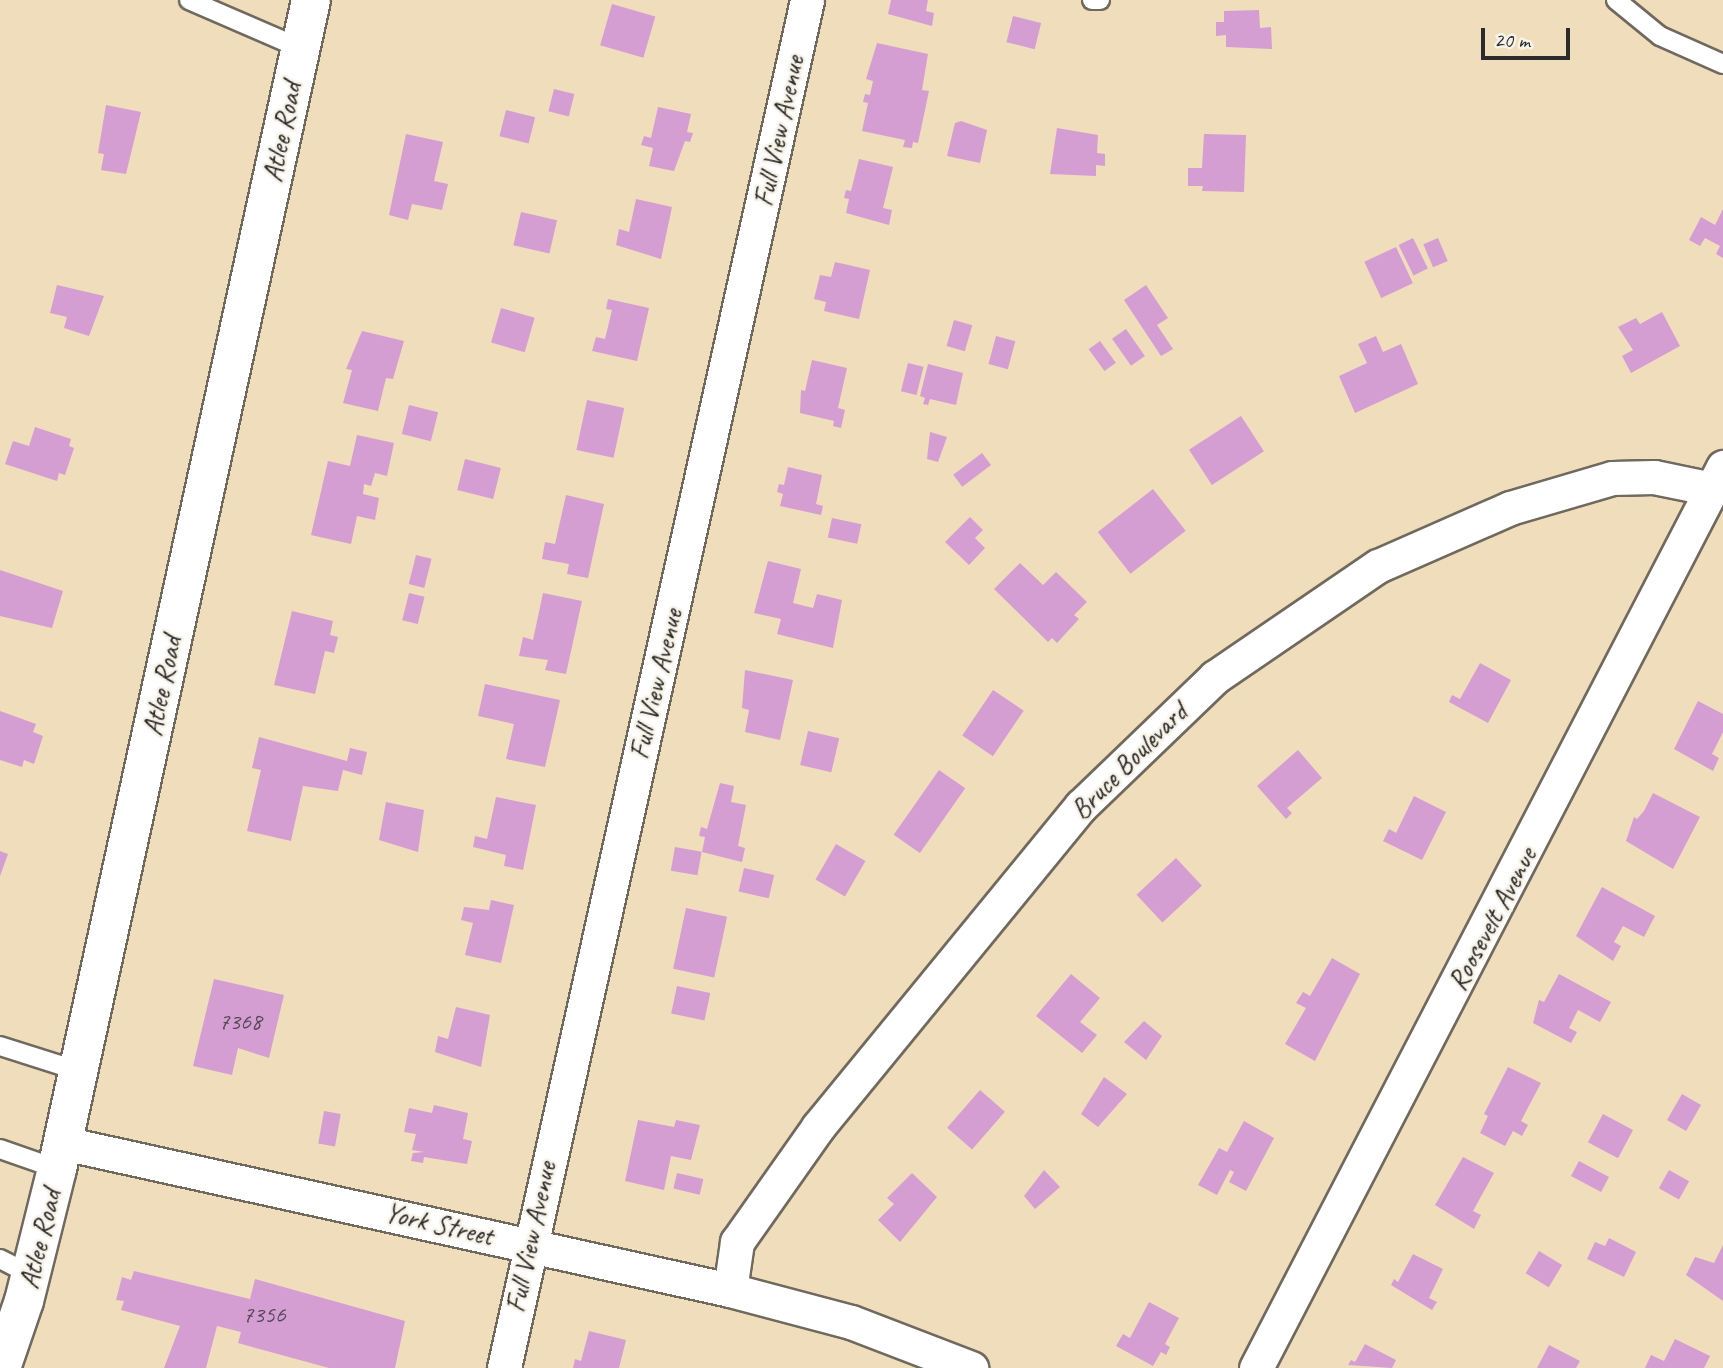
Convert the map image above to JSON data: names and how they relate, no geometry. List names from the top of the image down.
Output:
{
  "streets": {
    "main road": ["Atlee Road"],
    "street": [
      "Full View Avenue",
      "Bruce Boulevard",
      "Roosevelt Avenue",
      "York Street"
    ]
  },
  "crossings": [
    ["Full View Avenue", "York Street"],
    ["Atlee Road", "York Street"],
    ["Bruce Boulevard", "Roosevelt Avenue"],
    ["Bruce Boulevard", "York Street"]
  ],
  "house_numbers": ["7368", "7356"],
  "scale_bar": "20 m"
}
